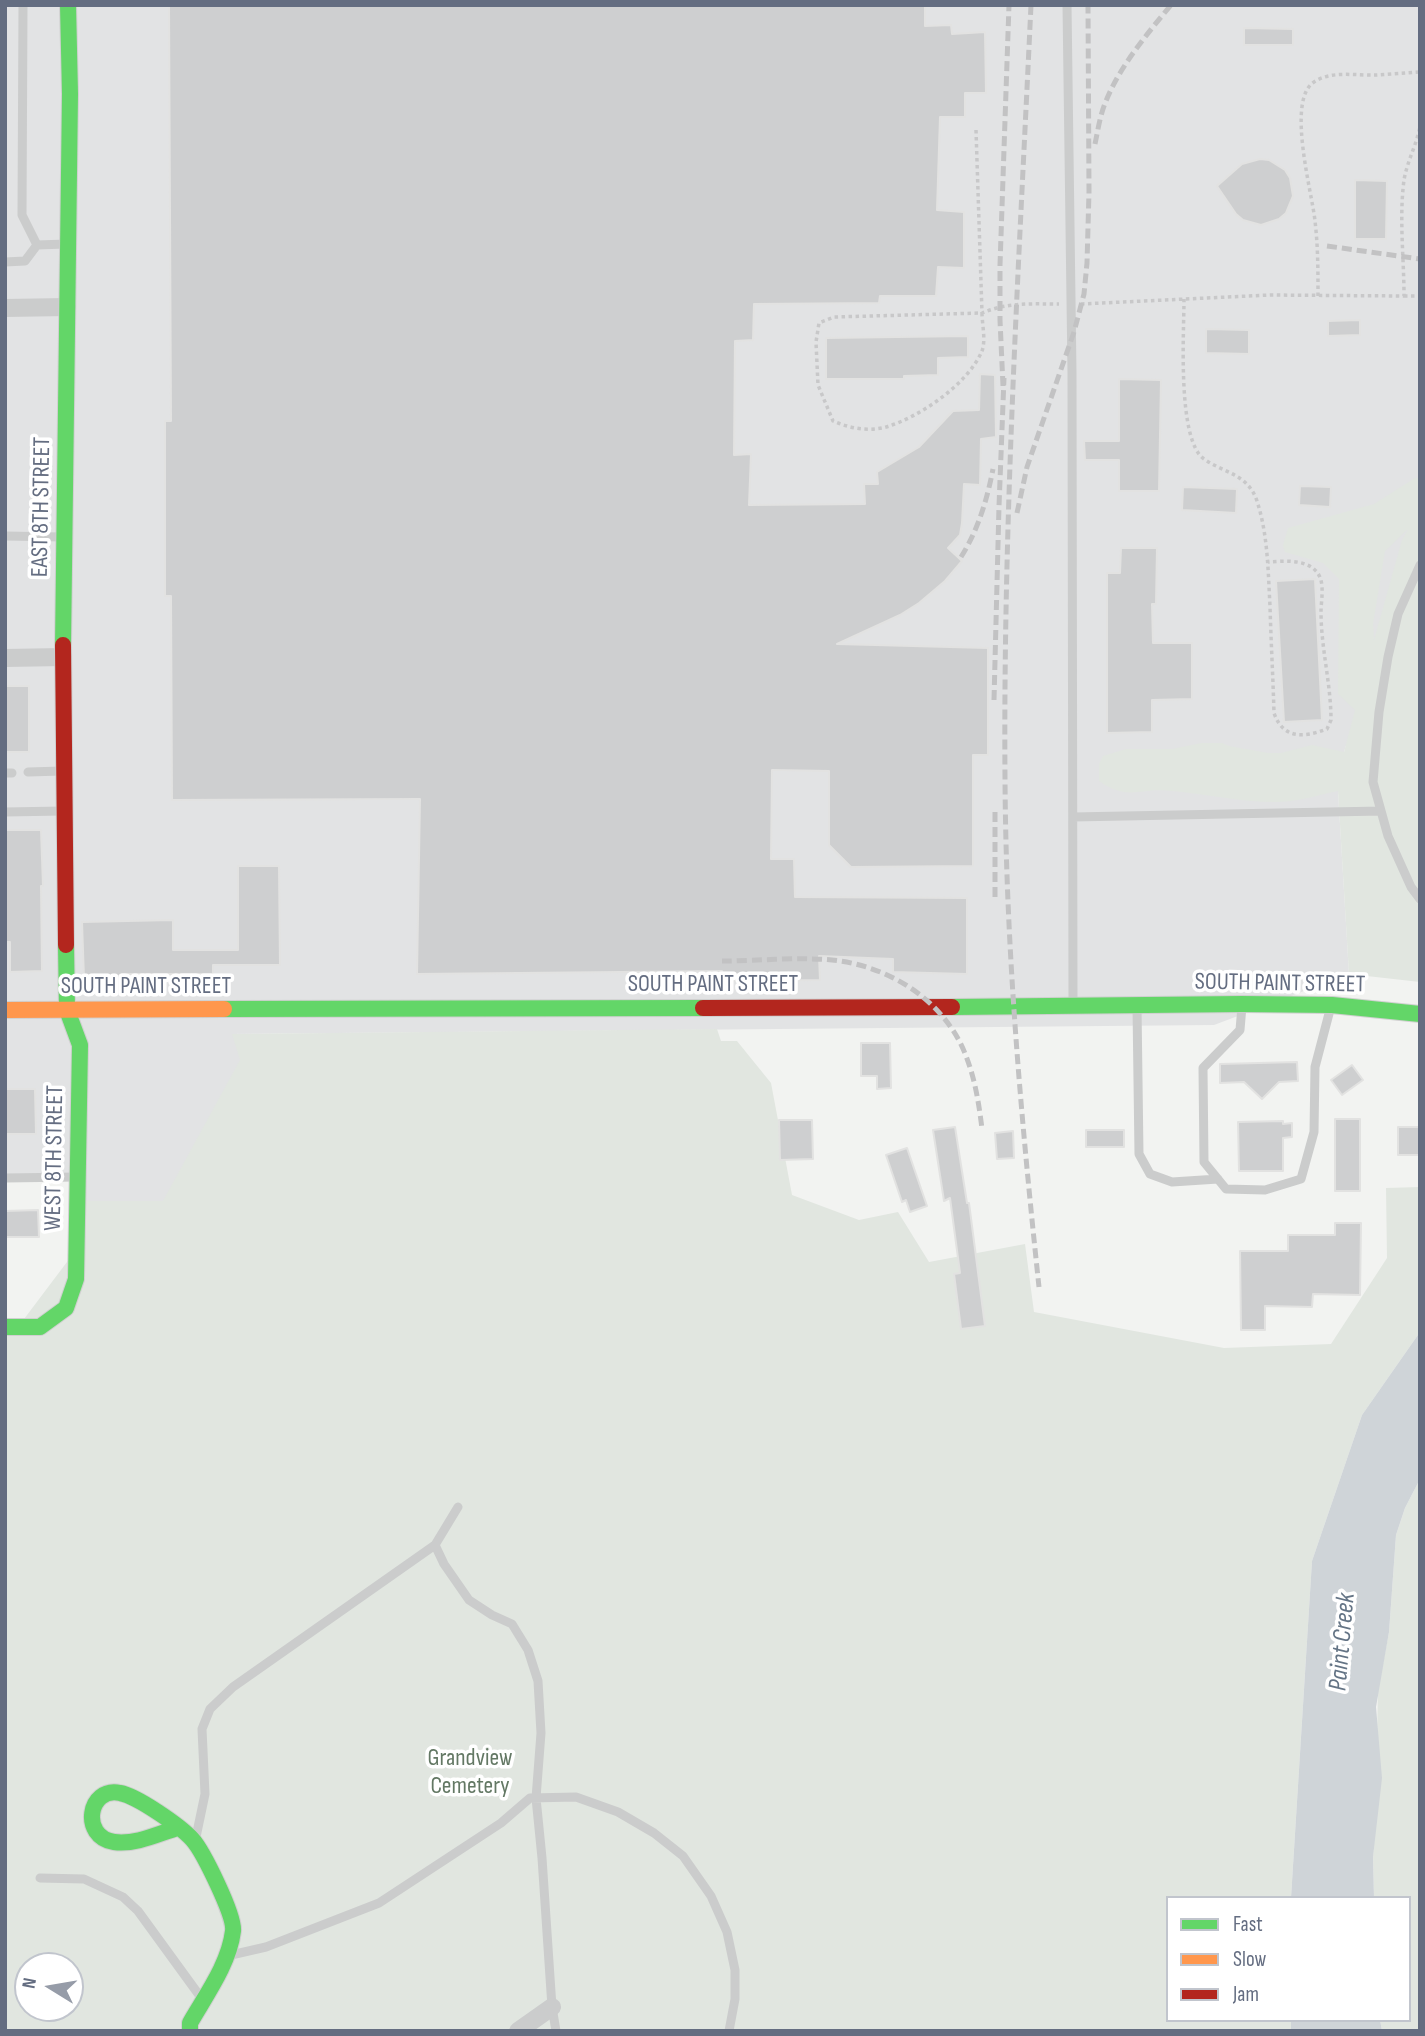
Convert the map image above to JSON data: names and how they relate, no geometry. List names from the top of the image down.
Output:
{
  "streets": {
    "street": ["EAST 8TH STREET", "SOUTH PAINT STREET", "WEST 8TH STREET"]
  },
  "crossings": [
    ["EAST 8TH STREET", "SOUTH PAINT STREET"],
    ["EAST 8TH STREET", "WEST 8TH STREET"],
    ["SOUTH PAINT STREET", "WEST 8TH STREET"]
  ],
  "water": ["Paint Creek"],
  "parks": ["Grandview Cemetery"],
  "legend": ["Fast", "Slow", "Jam"],
  "north": "left"
}
